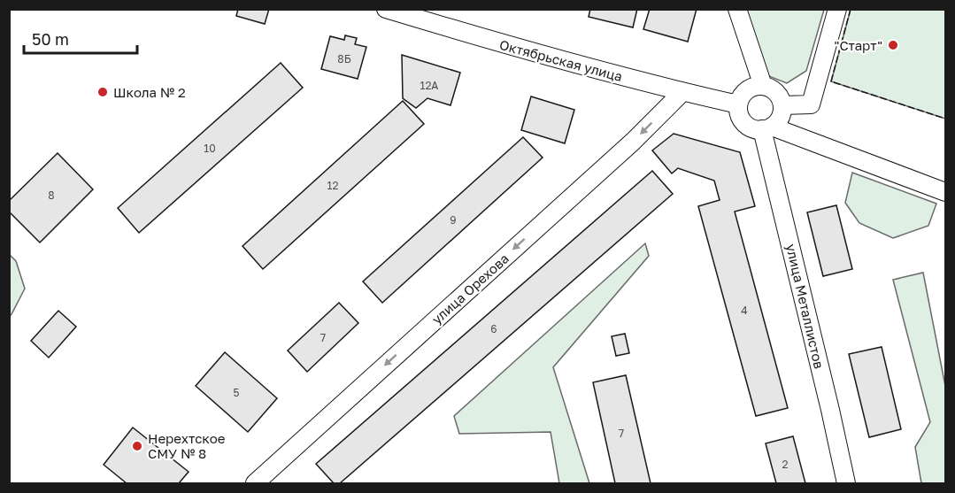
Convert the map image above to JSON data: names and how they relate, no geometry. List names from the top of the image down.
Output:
{
  "streets": {
    "street": ["Октябрьская улица", "улица Орехова", "улица Металлистов"]
  },
  "crossings": [
    ["Октябрьская улица", "улица Орехова"],
    ["Октябрьская улица", "улица Металлистов"]
  ],
  "one_way": ["улица Орехова"],
  "places": ["\"Старт\"", "Школа № 2", "Нерехтское СМУ № 8"],
  "house_numbers": [
    "8Б",
    "12А",
    "10",
    "12",
    "8",
    "9",
    "4",
    "6",
    "7",
    "5",
    "7",
    "2"
  ],
  "scale_bar": "50 m"
}
